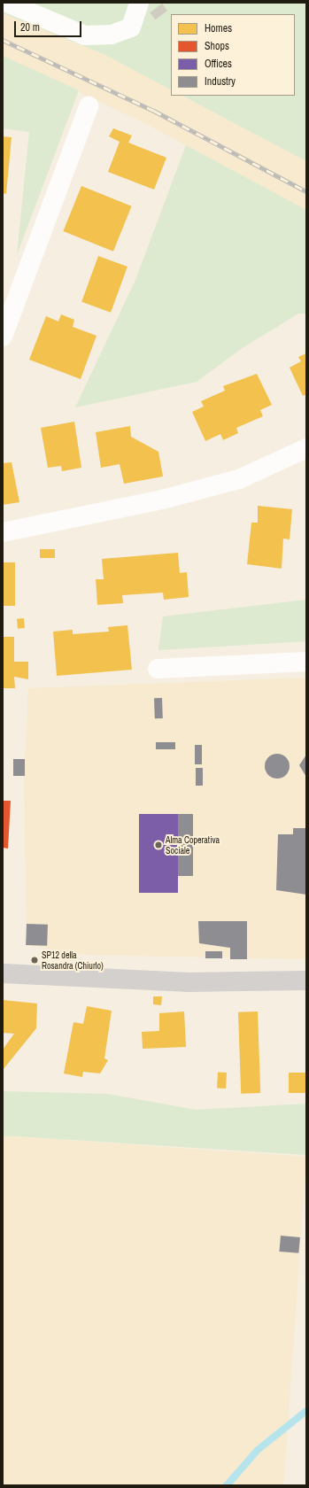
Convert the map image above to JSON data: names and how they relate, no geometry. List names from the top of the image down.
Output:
{
  "places": ["Alma Coperativa Sociale", "SP12 della Rosandra (Chiurlo)"],
  "legend": [
    "Homes",
    "Shops",
    "Offices",
    "Industry"
  ],
  "scale_bar": "20 m"
}
